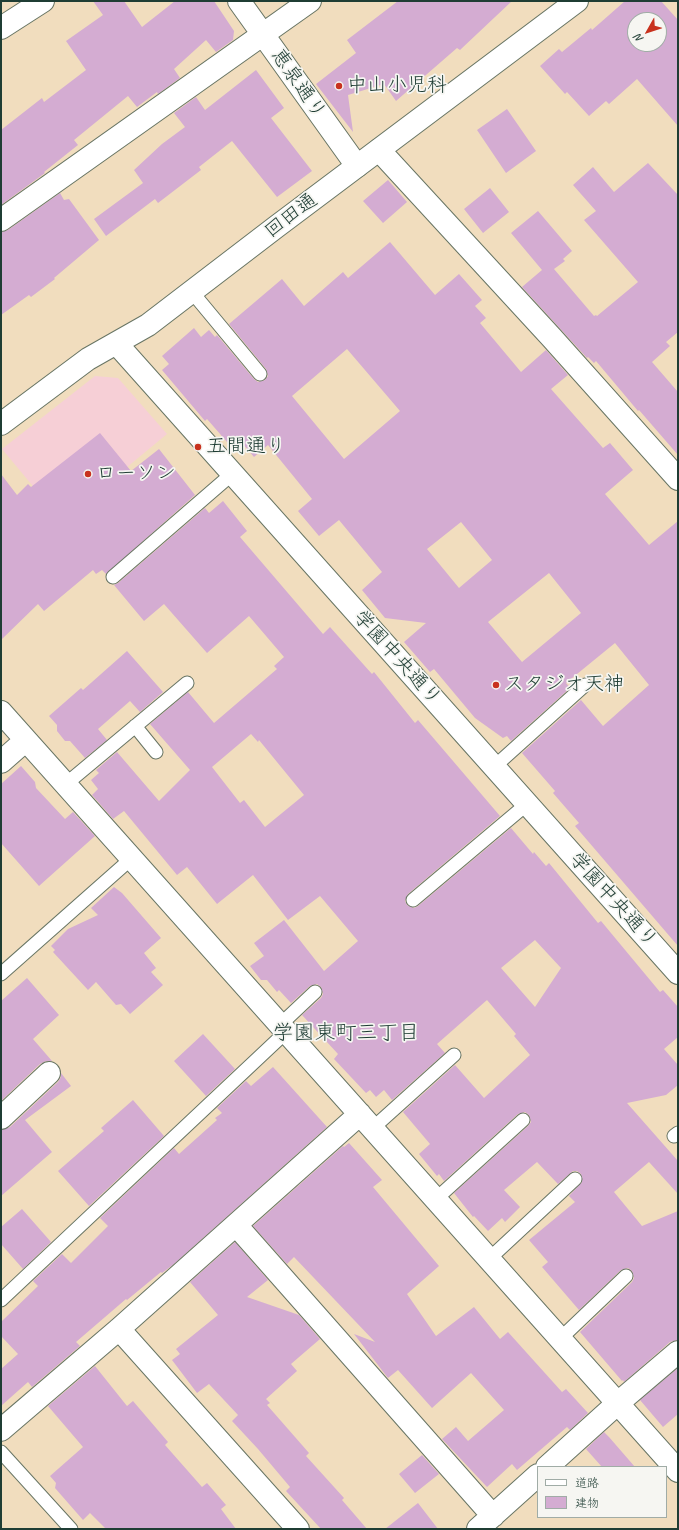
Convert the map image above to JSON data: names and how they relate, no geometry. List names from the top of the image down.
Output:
{
  "streets": {
    "street": ["恵泉通り", "回田通", "学園中央通り"]
  },
  "crossings": [
    ["恵泉通り", "回田通"],
    ["回田通", "学園中央通り"]
  ],
  "districts": ["学園東町三丁目"],
  "places": [
    "中山小児科",
    "五間通り",
    "ローソン",
    "スタジオ天神"
  ],
  "legend": ["道路", "建物"],
  "north": "bottom left"
}
